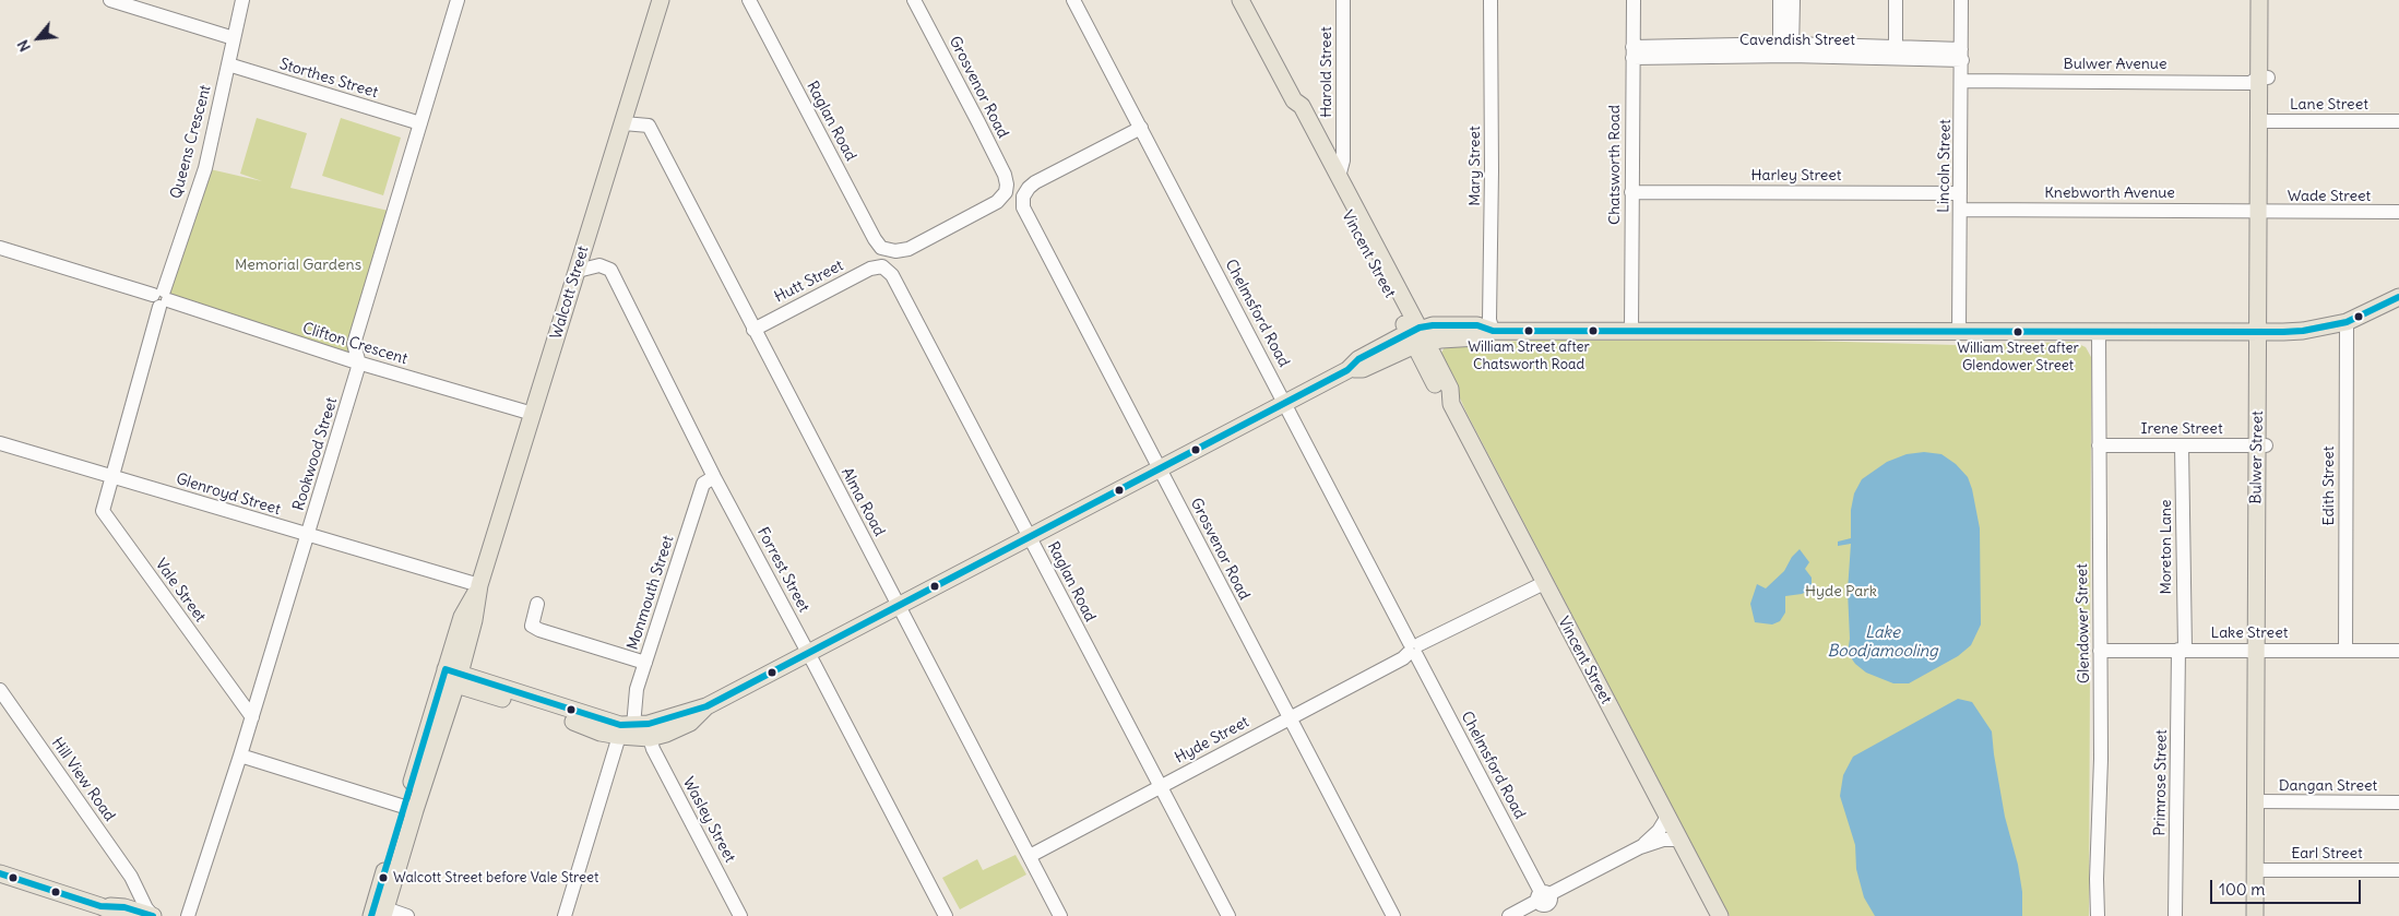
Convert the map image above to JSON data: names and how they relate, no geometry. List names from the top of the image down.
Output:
{
  "streets": {
    "main road": ["Vincent Street", "Walcott Street", "Bulwer Street"],
    "street": [
      "Cavendish Street",
      "Bulwer Avenue",
      "Harold Street",
      "Storthes Street",
      "Grosvenor Road",
      "Lane Street",
      "Raglan Road",
      "Queens Crescent",
      "Chatsworth Road",
      "Mary Street",
      "Lincoln Street",
      "Harley Street",
      "Knebworth Avenue",
      "Wade Street",
      "Hutt Street",
      "Chelmsford Road",
      "Clifton Crescent",
      "Irene Street",
      "Rookwood Street",
      "Edith Street",
      "Glenroyd Street",
      "Alma Road",
      "Moreton Lane",
      "Forrest Street",
      "Vale Street",
      "Monmouth Street",
      "Glendower Street",
      "Lake Street",
      "Hyde Street",
      "Hill View Road",
      "Primrose Street",
      "Dangan Street",
      "Wasley Street",
      "Earl Street"
    ]
  },
  "crossings": [
    ["Cavendish Street", "Chatsworth Road"],
    ["Cavendish Street", "Lincoln Street"],
    ["Bulwer Avenue", "Lincoln Street"],
    ["Bulwer Avenue", "Bulwer Street"],
    ["Harold Street", "Vincent Street"],
    ["Storthes Street", "Queens Crescent"],
    ["Storthes Street", "Rookwood Street"],
    ["Grosvenor Road", "Raglan Road"],
    ["Grosvenor Road", "Chelmsford Road"],
    ["Grosvenor Road", "Hyde Street"],
    ["Lane Street", "Bulwer Street"],
    ["Raglan Road", "Hutt Street"],
    ["Raglan Road", "Hyde Street"],
    ["Queens Crescent", "Clifton Crescent"],
    ["Queens Crescent", "Glenroyd Street"],
    ["Queens Crescent", "Vale Street"],
    ["Chatsworth Road", "Harley Street"],
    ["Lincoln Street", "Harley Street"],
    ["Lincoln Street", "Knebworth Avenue"],
    ["Knebworth Avenue", "Wade Street"],
    ["Knebworth Avenue", "Bulwer Street"],
    ["Wade Street", "Bulwer Street"],
    ["Vincent Street", "Hyde Street"],
    ["Hutt Street", "Alma Road"],
    ["Walcott Street", "Clifton Crescent"],
    ["Walcott Street", "Glenroyd Street"],
    ["Walcott Street", "Alma Road"],
    ["Walcott Street", "Forrest Street"],
    ["Chelmsford Road", "Hyde Street"],
    ["Clifton Crescent", "Rookwood Street"],
    ["Irene Street", "Bulwer Street"],
    ["Irene Street", "Moreton Lane"],
    ["Irene Street", "Glendower Street"],
    ["Rookwood Street", "Glenroyd Street"],
    ["Rookwood Street", "Vale Street"],
    ["Bulwer Street", "Lake Street"],
    ["Bulwer Street", "Dangan Street"],
    ["Bulwer Street", "Earl Street"],
    ["Edith Street", "Lake Street"],
    ["Glenroyd Street", "Vale Street"],
    ["Alma Road", "Hyde Street"],
    ["Moreton Lane", "Lake Street"],
    ["Moreton Lane", "Primrose Street"],
    ["Forrest Street", "Monmouth Street"],
    ["Glendower Street", "Lake Street"],
    ["Lake Street", "Primrose Street"]
  ],
  "water": ["Lake Boodjamooling"],
  "parks": ["Memorial Gardens", "Hyde Park"],
  "places": ["William Street after Chatsworth Road", "William Street after Glendower Street", "Walcott Street before Vale Street"],
  "scale_bar": "100 m",
  "north": "bottom left"
}
